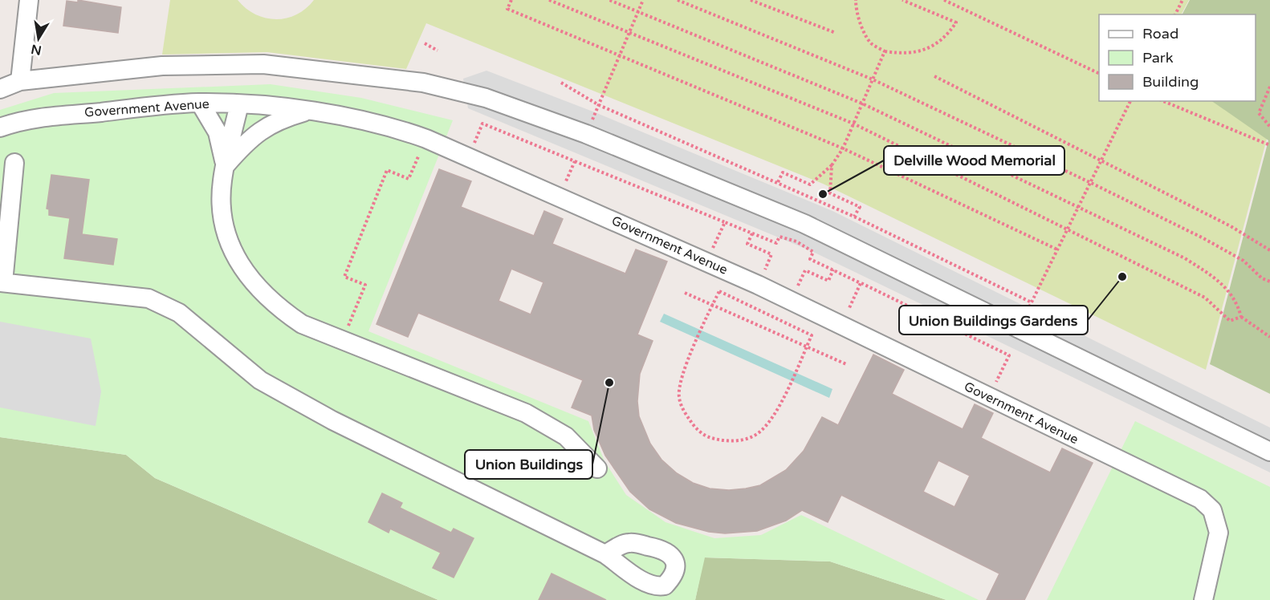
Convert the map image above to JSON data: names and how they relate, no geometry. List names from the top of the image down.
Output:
{
  "streets": {
    "street": ["Government Avenue"]
  },
  "places": ["Delville Wood Memorial", "Union Buildings Gardens", "Union Buildings"],
  "legend": ["Road", "Park", "Building"],
  "north": "bottom"
}
